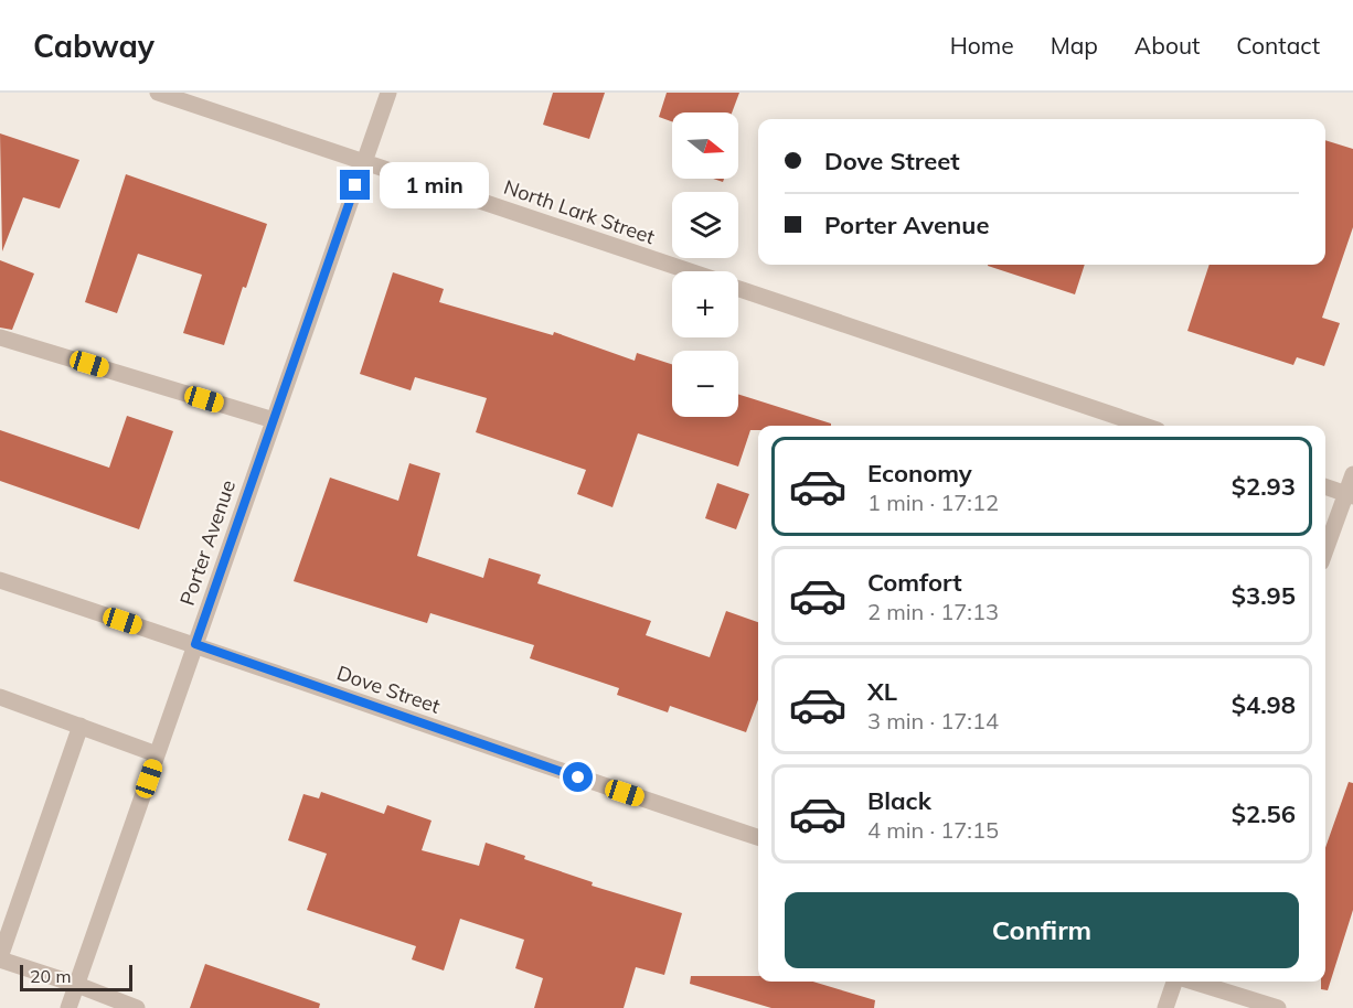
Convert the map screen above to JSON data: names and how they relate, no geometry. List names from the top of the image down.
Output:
{
  "streets": {
    "street": ["North Lark Street", "Porter Avenue", "Dove Street"]
  },
  "crossings": [
    ["North Lark Street", "Porter Avenue"],
    ["Porter Avenue", "Dove Street"]
  ],
  "scale_bar": "20 m",
  "north": "right",
  "page": {
    "header": "Cabway",
    "nav": [
      "Home",
      "Map",
      "About",
      "Contact"
    ],
    "map_buttons": ["+", "−"],
    "banner": ["Dove Street", "Porter Avenue"],
    "bubble": "1 min",
    "list": [
      {
        "name": "Economy",
        "note": "1 min · 17:12",
        "value": "$2.93"
      },
      {
        "name": "Comfort",
        "note": "2 min · 17:13",
        "value": "$3.95"
      },
      {
        "name": "XL",
        "note": "3 min · 17:14",
        "value": "$4.98"
      },
      {
        "name": "Black",
        "note": "4 min · 17:15",
        "value": "$2.56"
      }
    ],
    "buttons": "Confirm",
    "scale": "20 m"
  }
}
